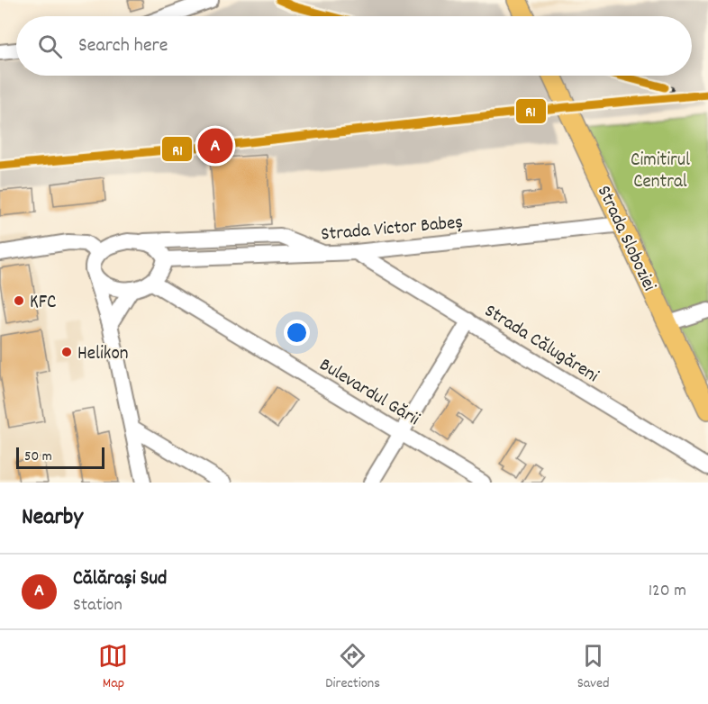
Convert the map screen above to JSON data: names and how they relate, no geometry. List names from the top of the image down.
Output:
{
  "streets": {
    "main road": ["Strada Sloboziei"],
    "street": ["Strada Victor Babeș", "Strada Călugăreni", "Bulevardul Gării"]
  },
  "crossings": [
    ["Strada Victor Babeș", "Strada Sloboziei"],
    ["Strada Victor Babeș", "Strada Călugăreni"],
    ["Strada Victor Babeș", "Bulevardul Gării"]
  ],
  "parks": ["Cimitirul Central"],
  "places": ["KFC", "Helikon"],
  "lines": ["transit line R1"],
  "scale_bar": "50 m",
  "page": {
    "search": "Search here",
    "pins": "A",
    "scale": "50 m",
    "heading": "Nearby",
    "list": [
      {
        "mark": "A",
        "name": "Călărași Sud",
        "note": "Station",
        "value": "120 m"
      }
    ],
    "nav": ["Map", "Directions", "Saved"]
  }
}
